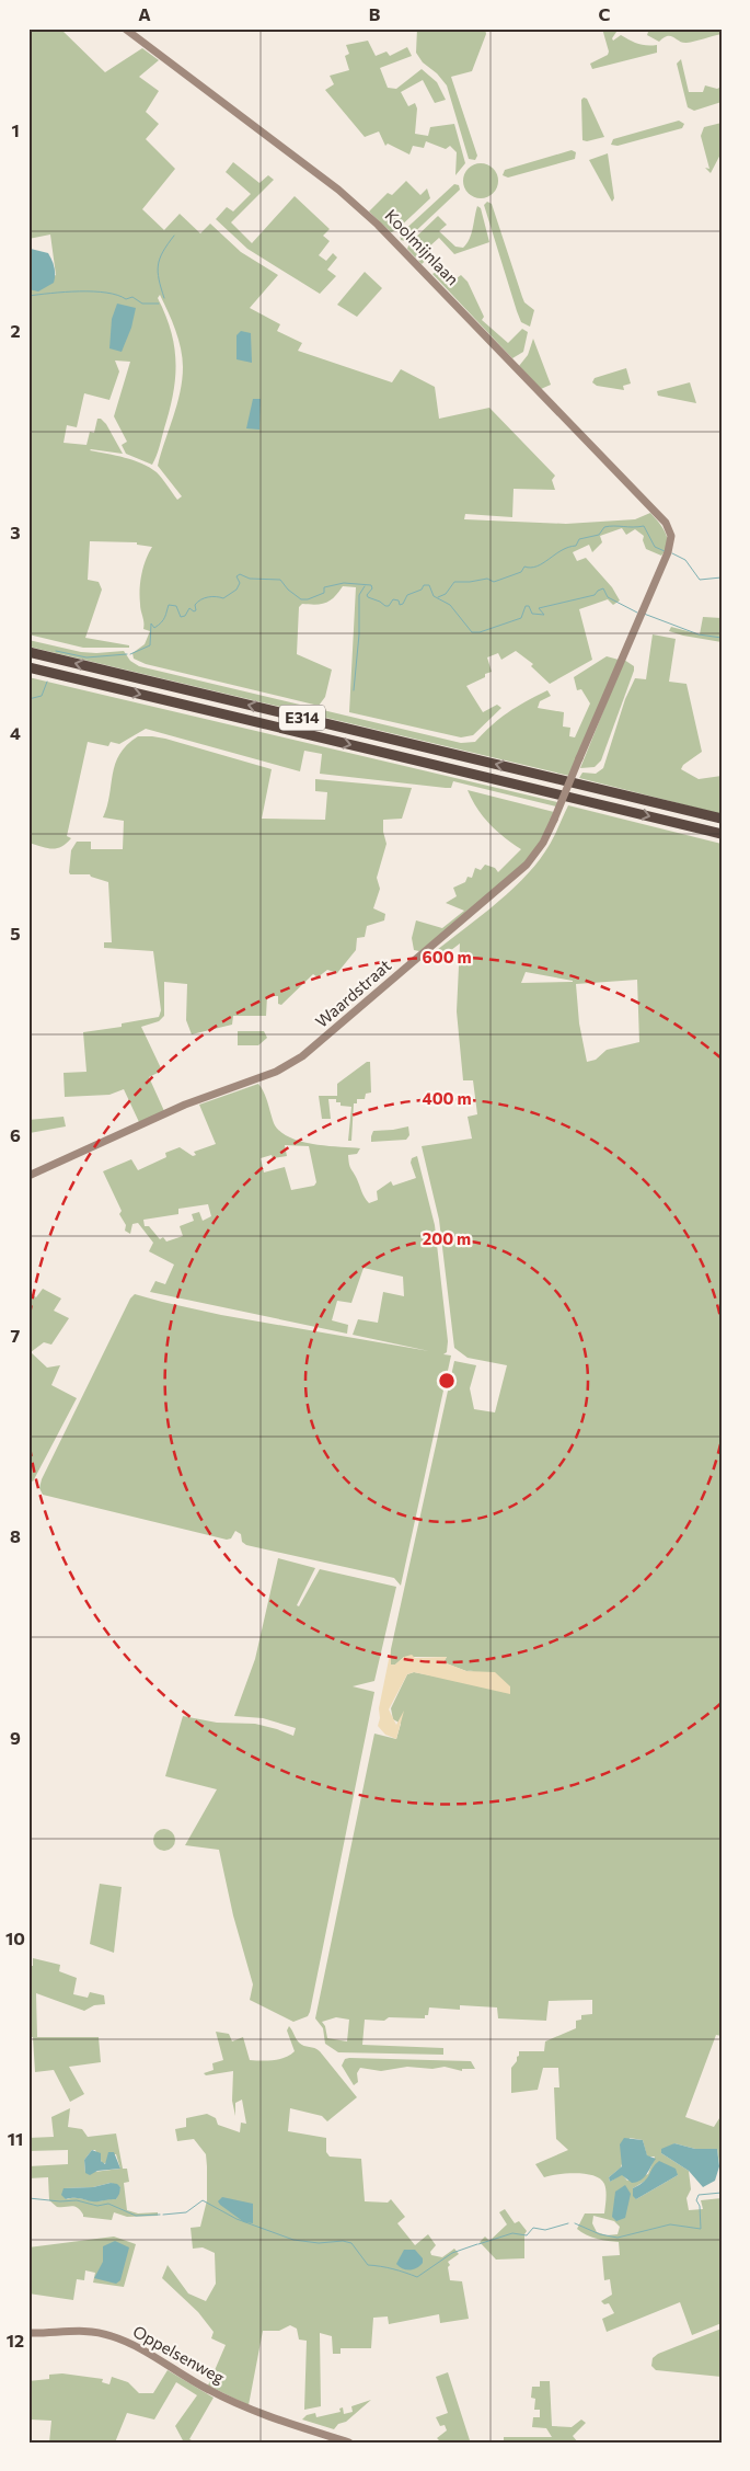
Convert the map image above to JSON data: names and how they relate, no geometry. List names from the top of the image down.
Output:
{
  "streets": {
    "highway": ["E314"],
    "street": ["Koolmijnlaan", "Waardstraat", "Oppelsenweg"]
  },
  "crossings": [
    ["Koolmijnlaan", "Waardstraat"]
  ],
  "grid": {
    "columns": ["A", "B", "C"],
    "rows": [
      "1",
      "2",
      "3",
      "4",
      "5",
      "6",
      "7",
      "8",
      "9",
      "10",
      "11",
      "12"
    ]
  },
  "rings": ["600 m", "400 m", "200 m"]
}
